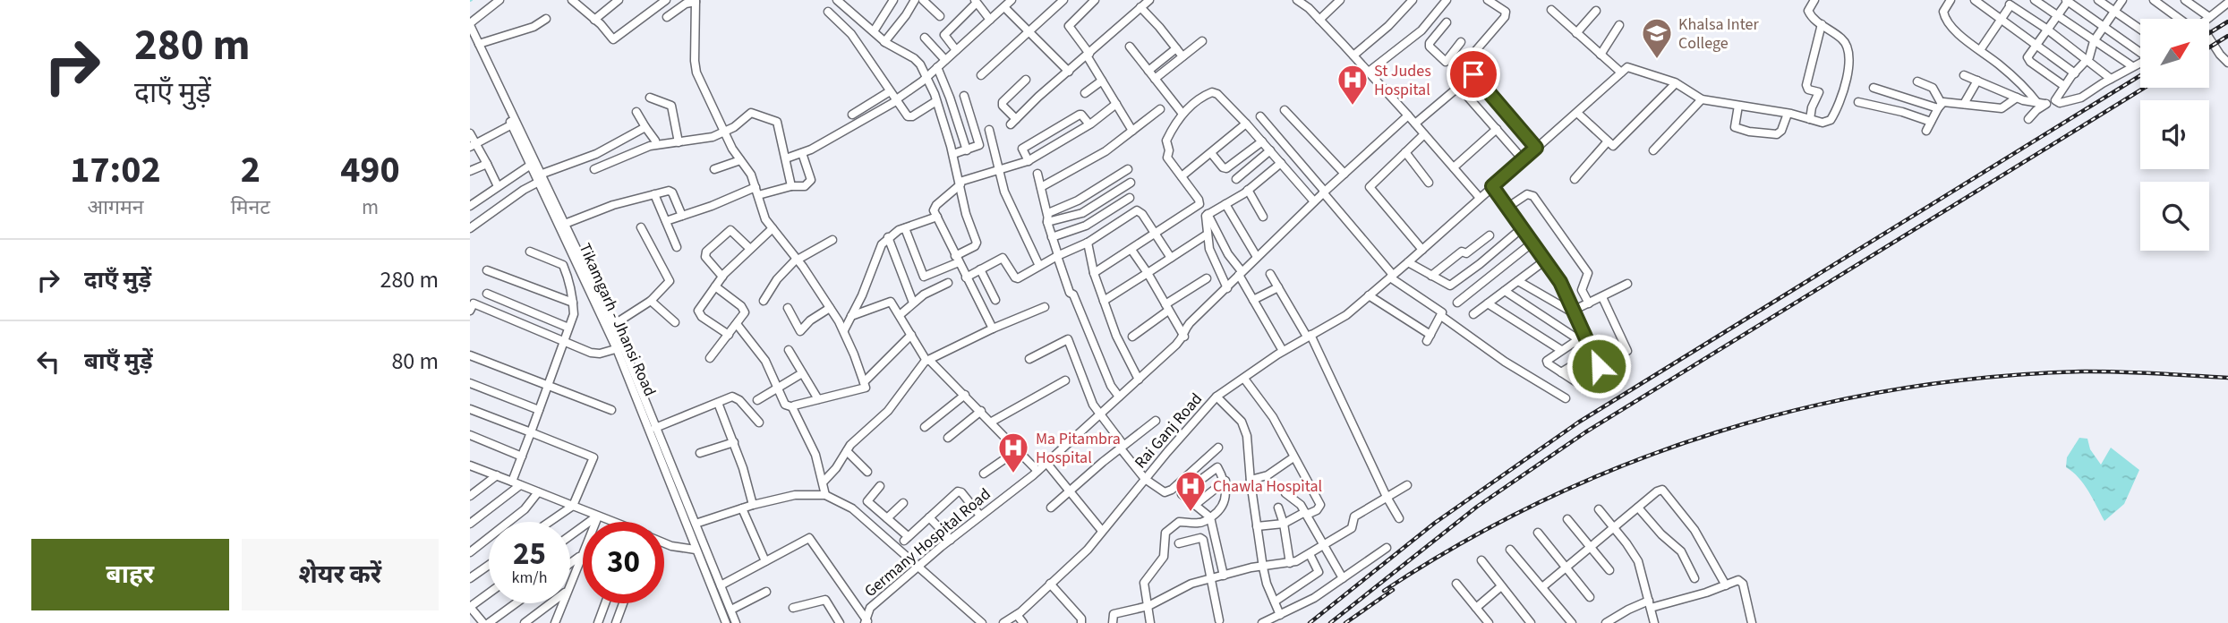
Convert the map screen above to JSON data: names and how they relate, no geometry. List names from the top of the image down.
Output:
{
  "streets": {
    "street": ["Tikamgarh - Jhansi Road", "Rai Ganj Road", "Germany Hospital Road"]
  },
  "places": {
    "school or university": ["Khalsa Inter College"],
    "hospital": ["St Judes Hospital", "Ma Pitambra Hospital", "Chawla Hospital"]
  },
  "north": "top right",
  "page": {
    "turn": ["280 m", "दाएँ मुड़ें"],
    "eta": [
      "17:02",
      "आगमन",
      "2",
      "मिनट",
      "490",
      "m"
    ],
    "list": [
      {
        "name": "दाएँ मुड़ें",
        "value": "280 m"
      },
      {
        "name": "बाएँ मुड़ें",
        "value": "80 m"
      }
    ],
    "speed": "25 km/h",
    "limit": "30",
    "buttons": ["बाहर", "शेयर करें"]
  }
}
